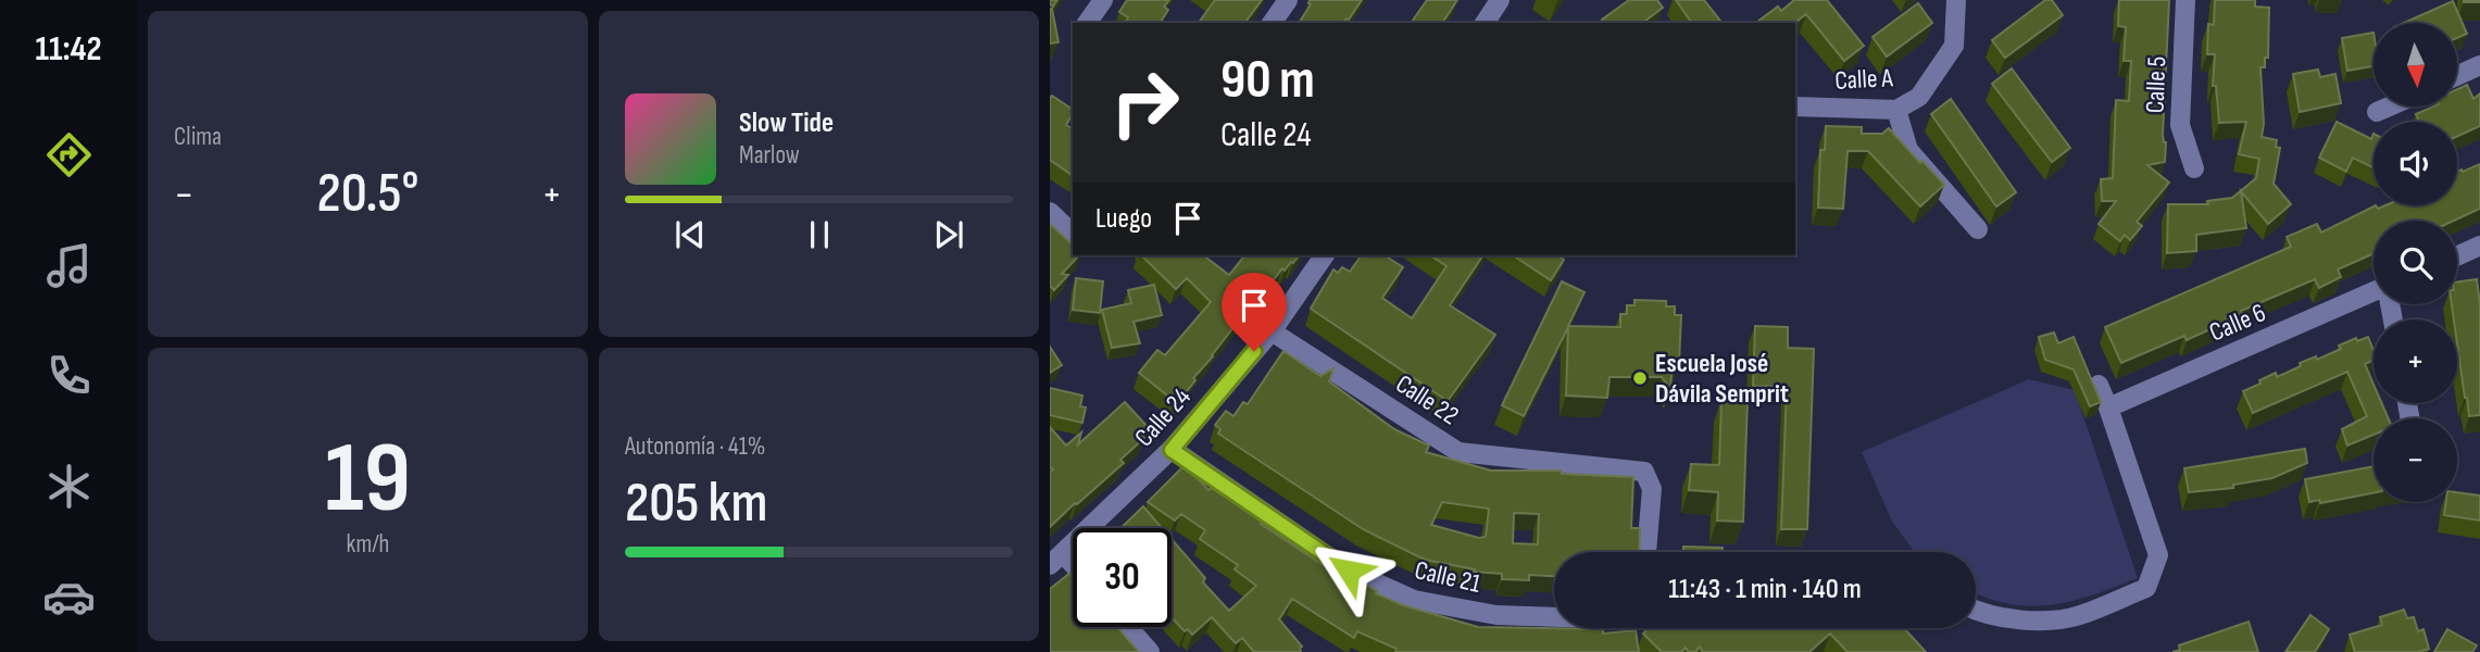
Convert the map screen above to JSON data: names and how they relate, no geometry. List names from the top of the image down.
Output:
{
  "streets": {
    "street": [
      "Calle A",
      "Calle 5",
      "Calle 6",
      "Calle 22",
      "Calle 24",
      "Calle 21"
    ]
  },
  "crossings": [
    ["Calle 22", "Calle 24"],
    ["Calle 24", "Calle 21"]
  ],
  "places": ["Escuela José Dávila Semprit"],
  "north": "bottom",
  "page": {
    "tabs": "11:42",
    "tile": [
      "Clima",
      ["19", "km/h"],
      ["Autonomía · 41%", "205 km"]
    ],
    "map_buttons": ["+", "−"],
    "turn": ["90 m", "Calle 24"],
    "song": ["Slow Tide", "Marlow"],
    "heat": ["−", "20.5°", "+"],
    "then": "Luego",
    "limit": "30",
    "trip": "11:43 · 1 min · 140 m"
  }
}
